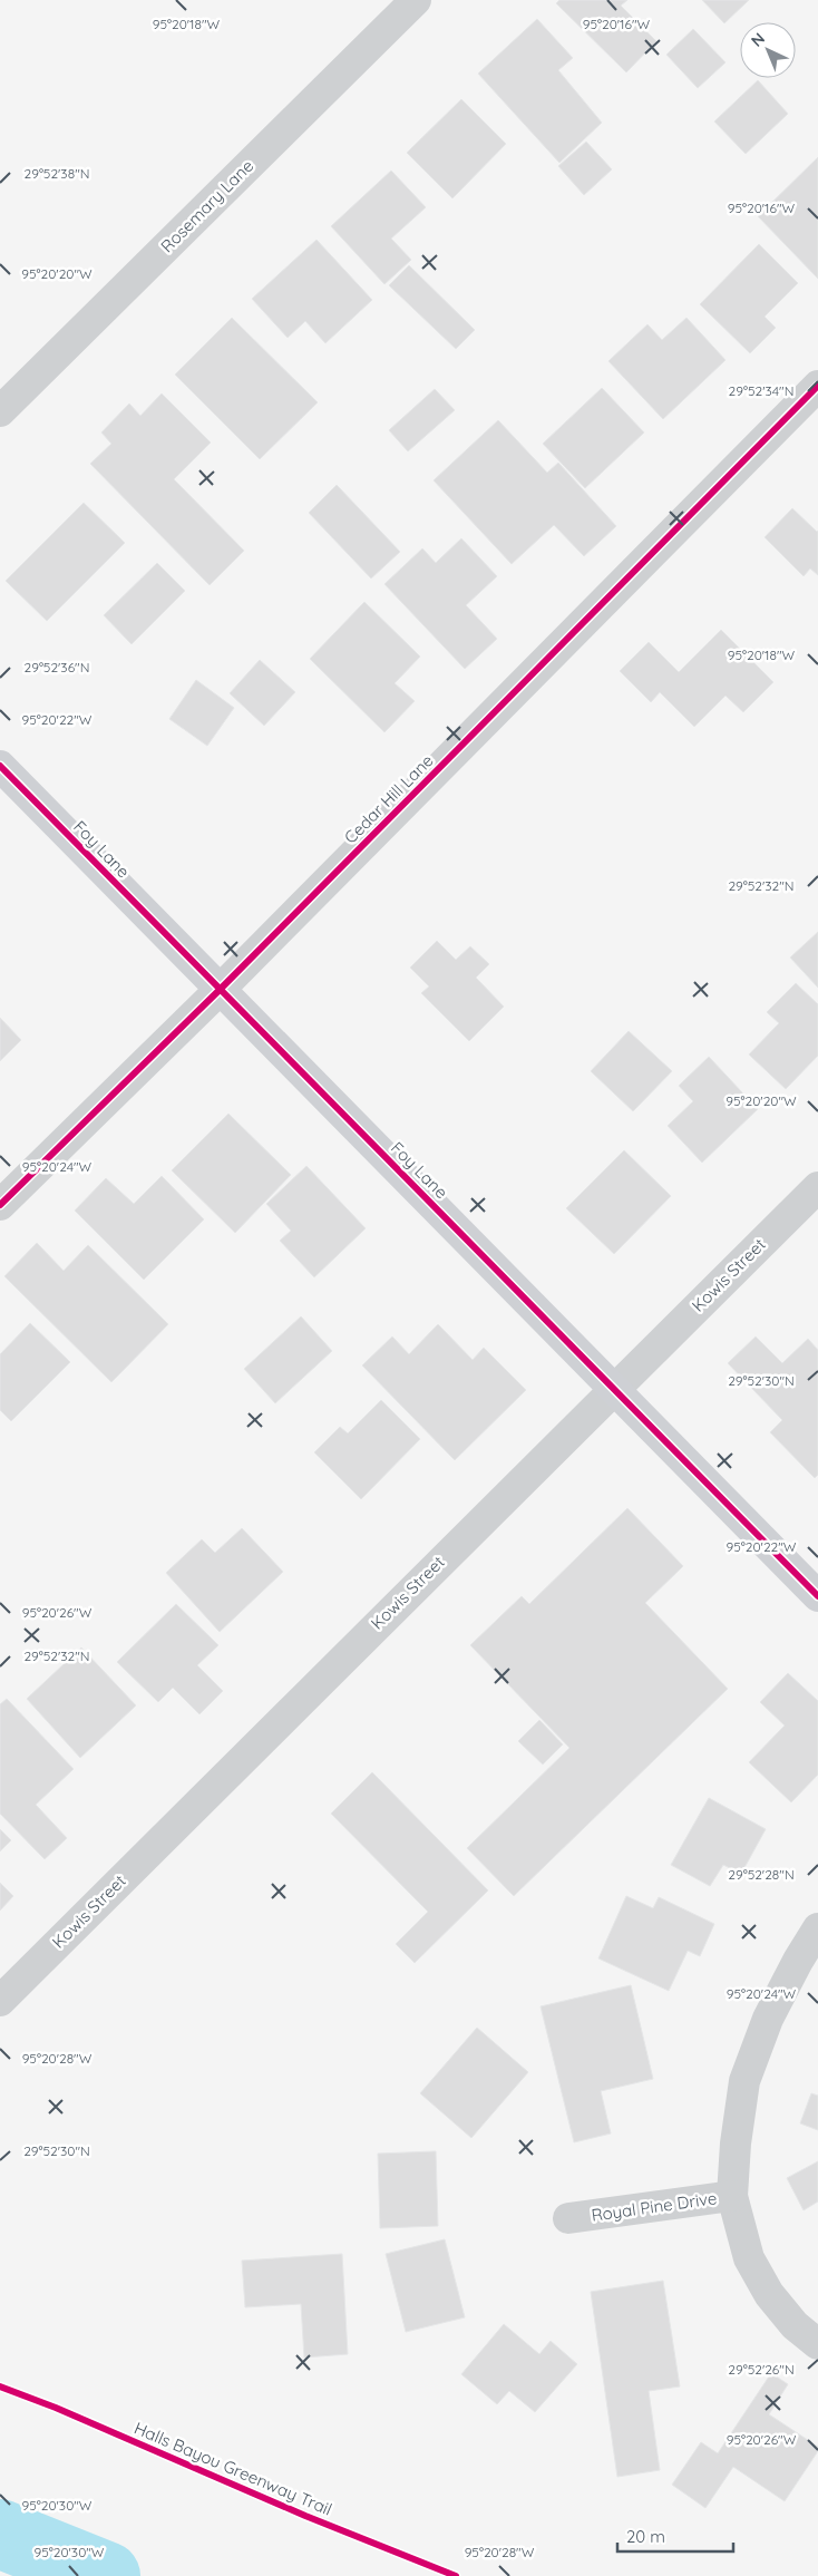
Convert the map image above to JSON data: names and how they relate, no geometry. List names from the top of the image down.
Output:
{
  "streets": {
    "street": [
      "Rosemary Lane",
      "Cedar Hill Lane",
      "Foy Lane",
      "Kowis Street",
      "Royal Pine Drive"
    ],
    "cycle path": ["Halls Bayou Greenway Trail"]
  },
  "crossings": [
    ["Cedar Hill Lane", "Foy Lane"],
    ["Foy Lane", "Kowis Street"]
  ],
  "scale_bar": "20 m",
  "north": "top left",
  "coordinates": [
    "95°20'18\"W",
    "95°20'16\"W",
    "29°52'38\"N",
    "95°20'20\"W",
    "29°52'34\"N",
    "29°52'36\"N",
    "95°20'22\"W",
    "29°52'32\"N",
    "95°20'24\"W",
    "29°52'30\"N",
    "95°20'26\"W",
    "29°52'28\"N",
    "95°20'28\"W",
    "29°52'26\"N",
    "95°20'30\"W"
  ]
}
